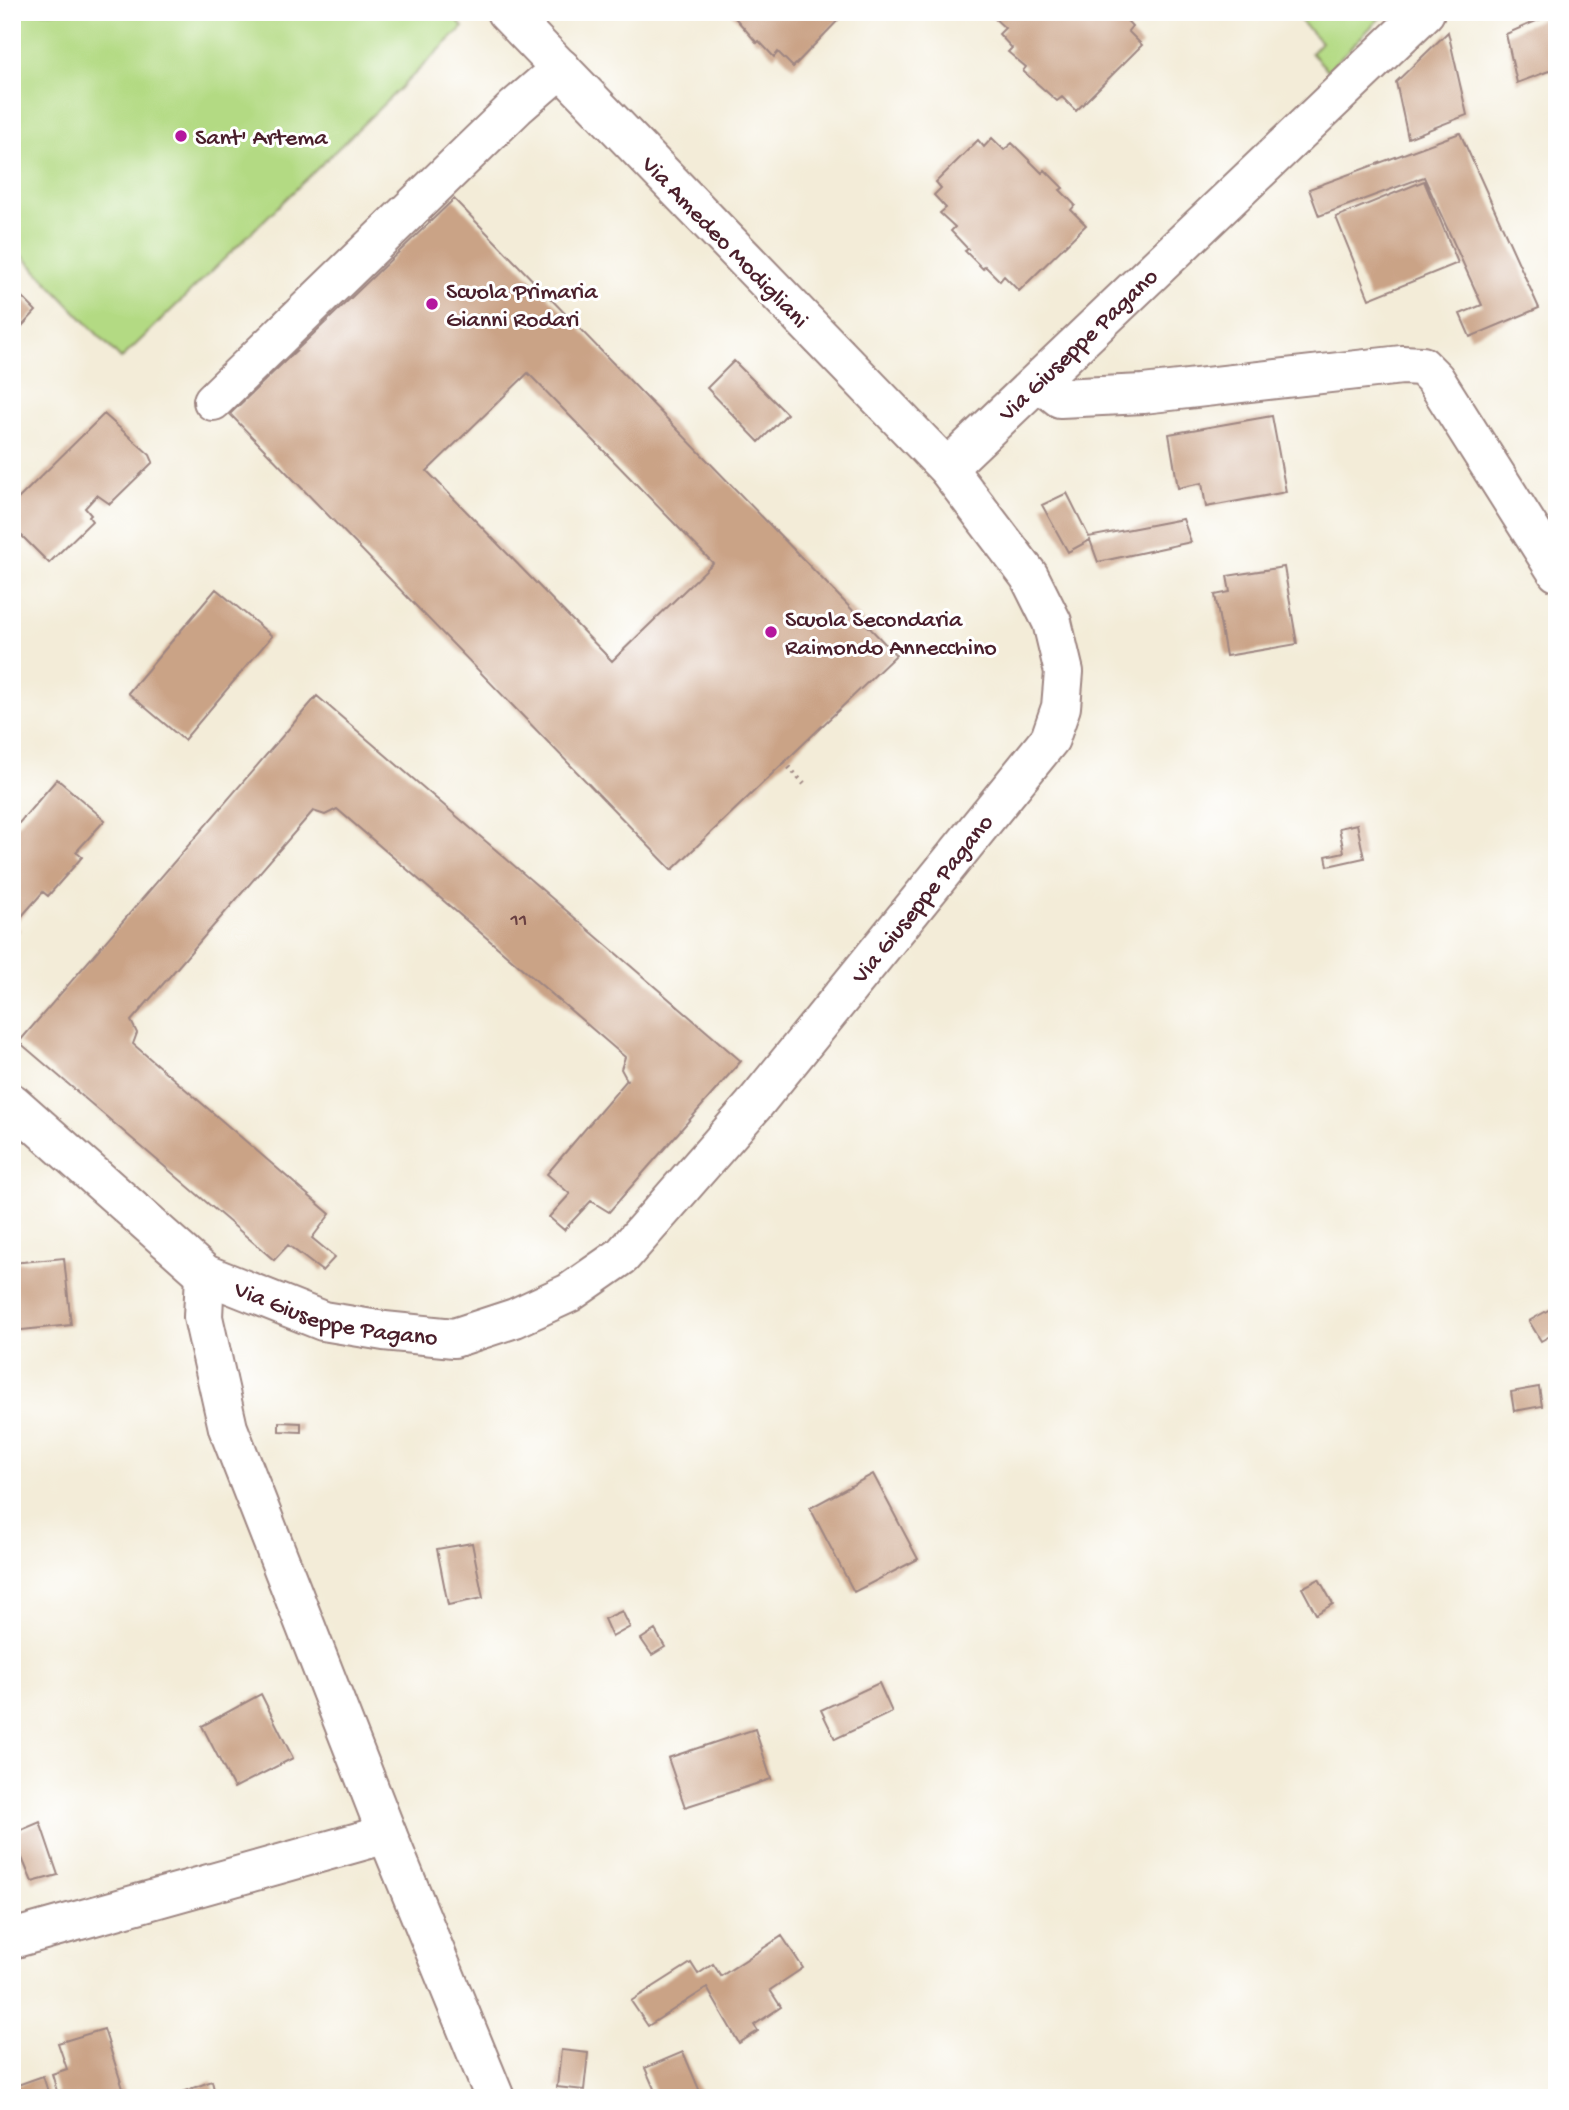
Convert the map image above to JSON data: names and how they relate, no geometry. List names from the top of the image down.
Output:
{
  "streets": {
    "street": ["Via Amedeo Modigliani", "Via Giuseppe Pagano"]
  },
  "crossings": [
    ["Via Amedeo Modigliani", "Via Giuseppe Pagano"]
  ],
  "places": ["Sant' Artema", "Scuola Primaria Gianni Rodari", "Scuola Secondaria Raimondo Annecchino"],
  "house_numbers": ["11"]
}
